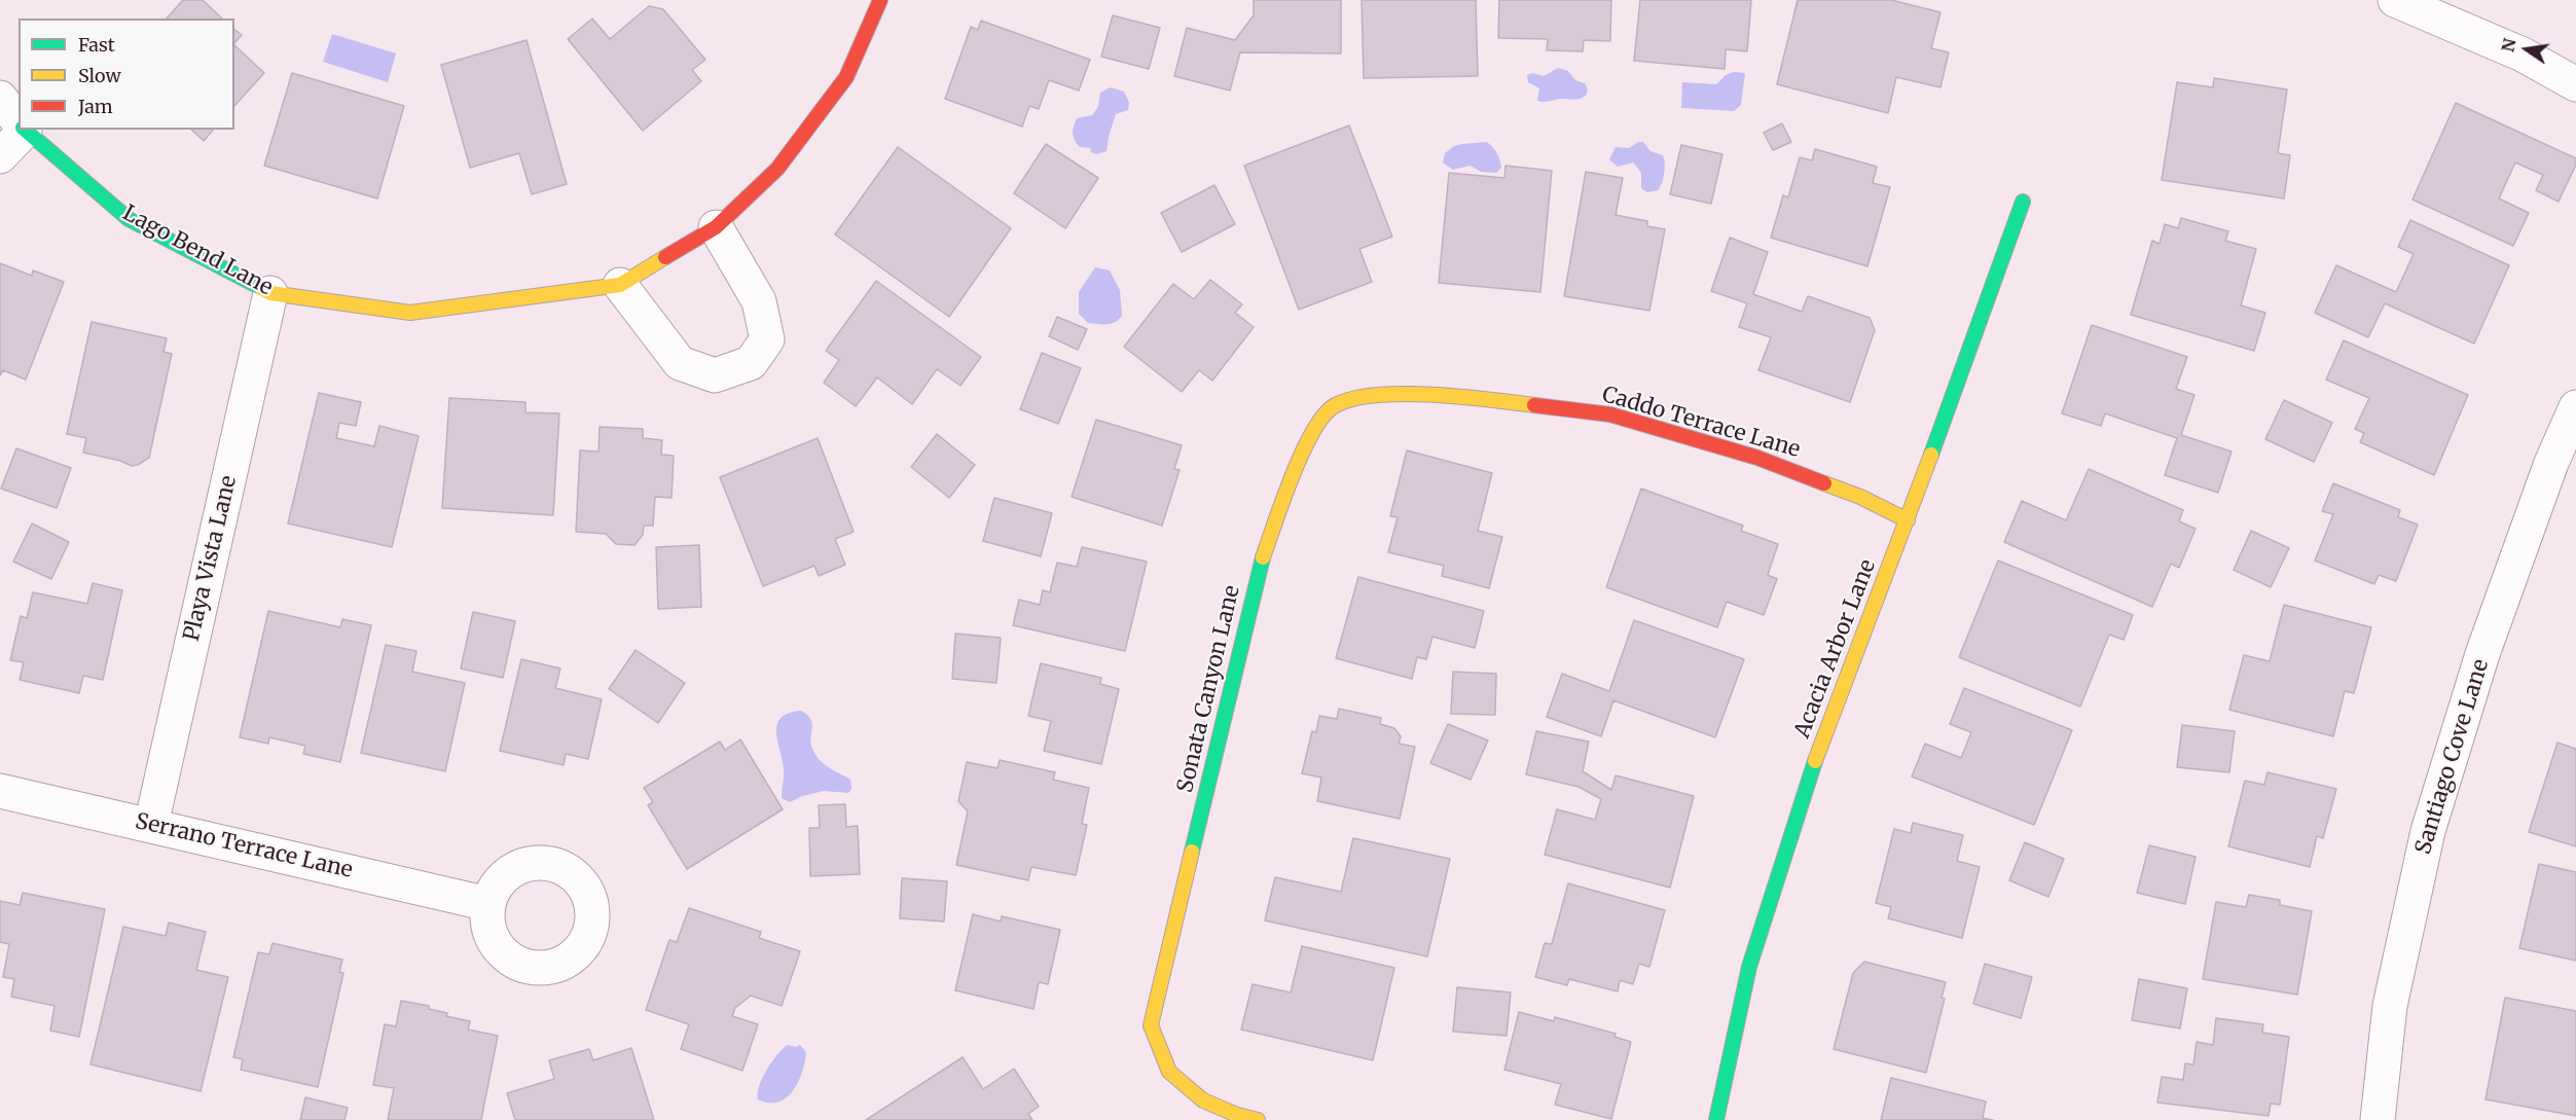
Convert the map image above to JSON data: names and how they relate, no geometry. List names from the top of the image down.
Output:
{
  "streets": {
    "street": [
      "Lago Bend Lane",
      "Caddo Terrace Lane",
      "Playa Vista Lane",
      "Acacia Arbor Lane",
      "Sonata Canyon Lane",
      "Santiago Cove Lane",
      "Serrano Terrace Lane"
    ]
  },
  "crossings": [
    ["Lago Bend Lane", "Playa Vista Lane"],
    ["Caddo Terrace Lane", "Acacia Arbor Lane"],
    ["Caddo Terrace Lane", "Sonata Canyon Lane"],
    ["Playa Vista Lane", "Serrano Terrace Lane"]
  ],
  "legend": ["Fast", "Slow", "Jam"],
  "north": "left"
}
